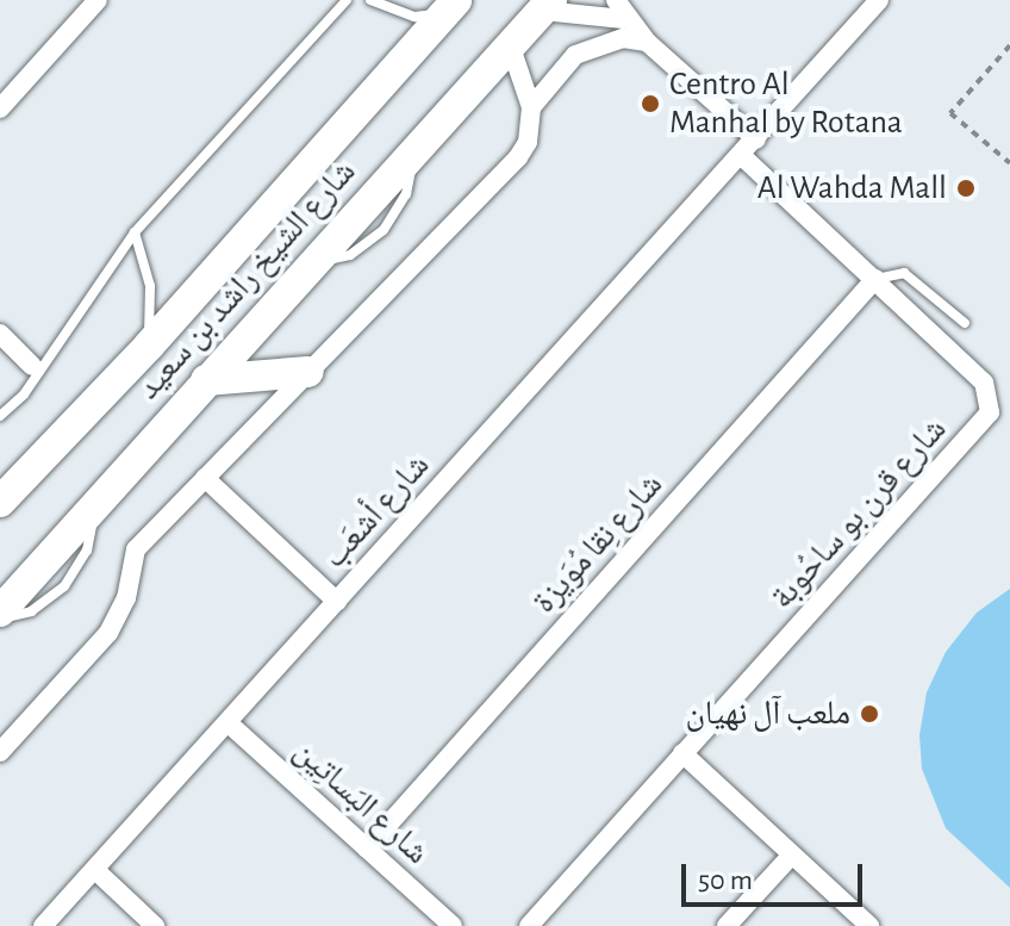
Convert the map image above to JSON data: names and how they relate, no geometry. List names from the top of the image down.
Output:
{
  "streets": {
    "main road": ["شارع الشيخ راشد بن سعيد"],
    "street": [
      "شارع أشعَب",
      "شارع قرن بو ساحُوبة",
      "شارع نِقا مُوَيزة",
      "شارع البَساتِين"
    ]
  },
  "crossings": [
    ["شارع أشعَب", "شارع قرن بو ساحُوبة"],
    ["شارع أشعَب", "شارع البَساتِين"],
    ["شارع قرن بو ساحُوبة", "شارع نِقا مُوَيزة"],
    ["شارع نِقا مُوَيزة", "شارع البَساتِين"]
  ],
  "places": ["Centro Al Manhal by Rotana", "Al Wahda Mall", "ملعب آل نهيان"],
  "scale_bar": "50 m"
}
